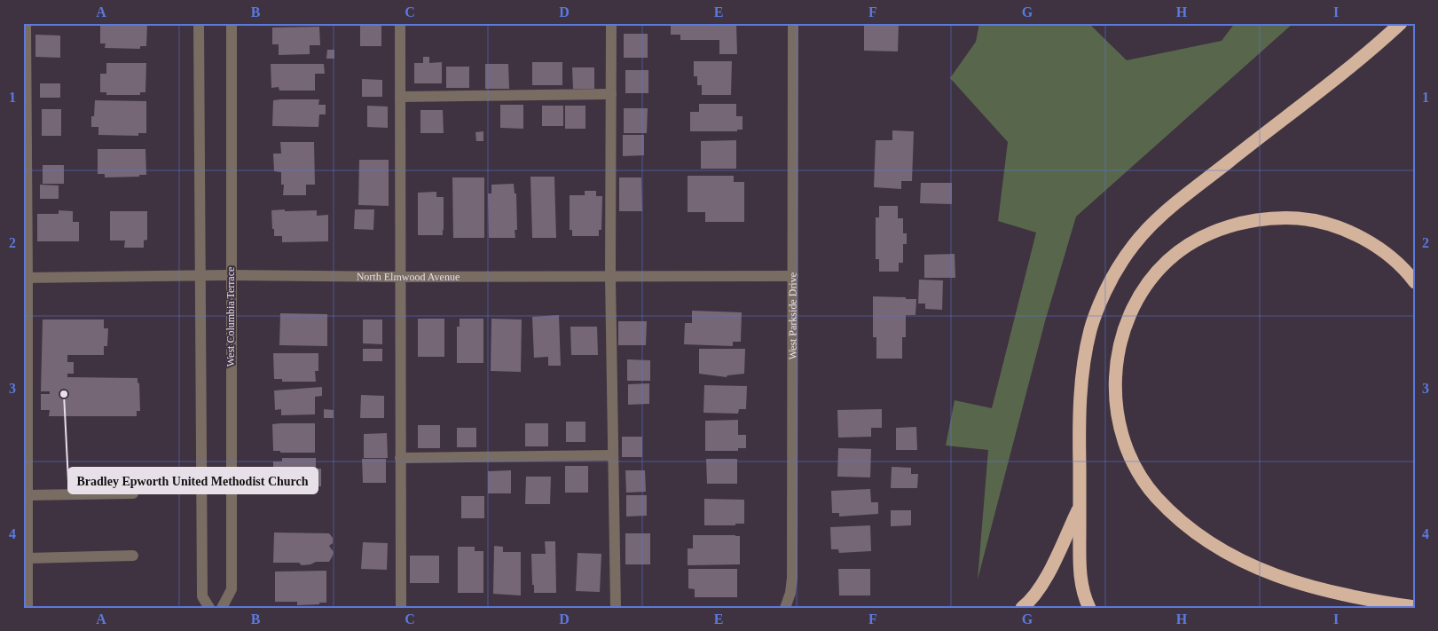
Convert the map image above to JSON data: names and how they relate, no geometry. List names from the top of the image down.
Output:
{
  "streets": {
    "street": ["North Elmwood Avenue", "West Parkside Drive", "West Columbia Terrace"]
  },
  "crossings": [
    ["North Elmwood Avenue", "West Parkside Drive"],
    ["North Elmwood Avenue", "West Columbia Terrace"]
  ],
  "places": ["Bradley Epworth United Methodist Church"],
  "grid": {
    "columns": [
      "A",
      "B",
      "C",
      "D",
      "E",
      "F",
      "G",
      "H",
      "I"
    ],
    "rows": [
      "1",
      "2",
      "3",
      "4"
    ]
  }
}
